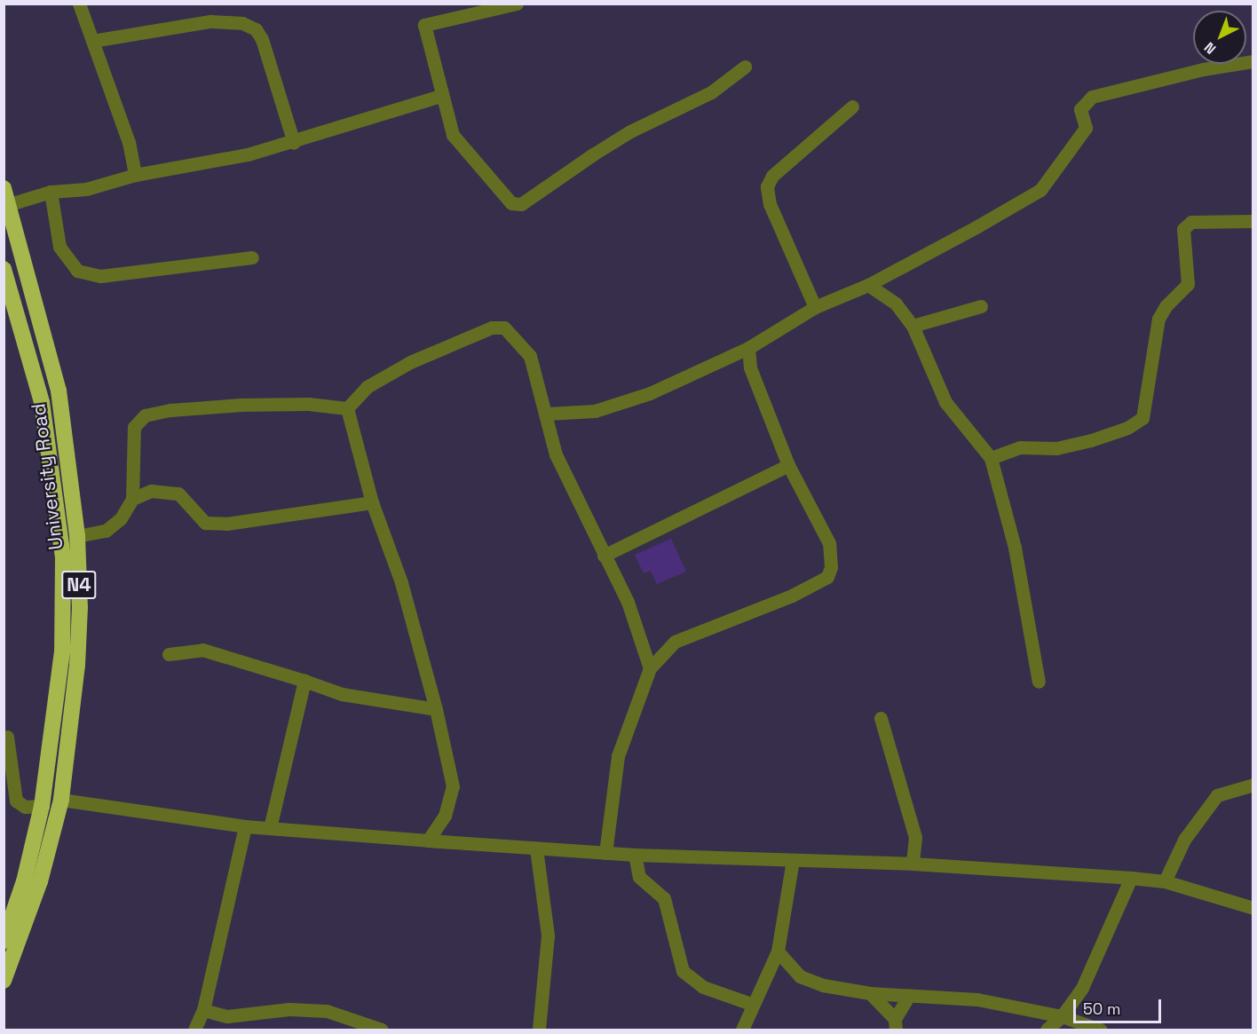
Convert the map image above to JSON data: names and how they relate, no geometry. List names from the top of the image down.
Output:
{
  "streets": {
    "highway": ["University Road", "N4"]
  },
  "scale_bar": "50 m",
  "north": "bottom left"
}
